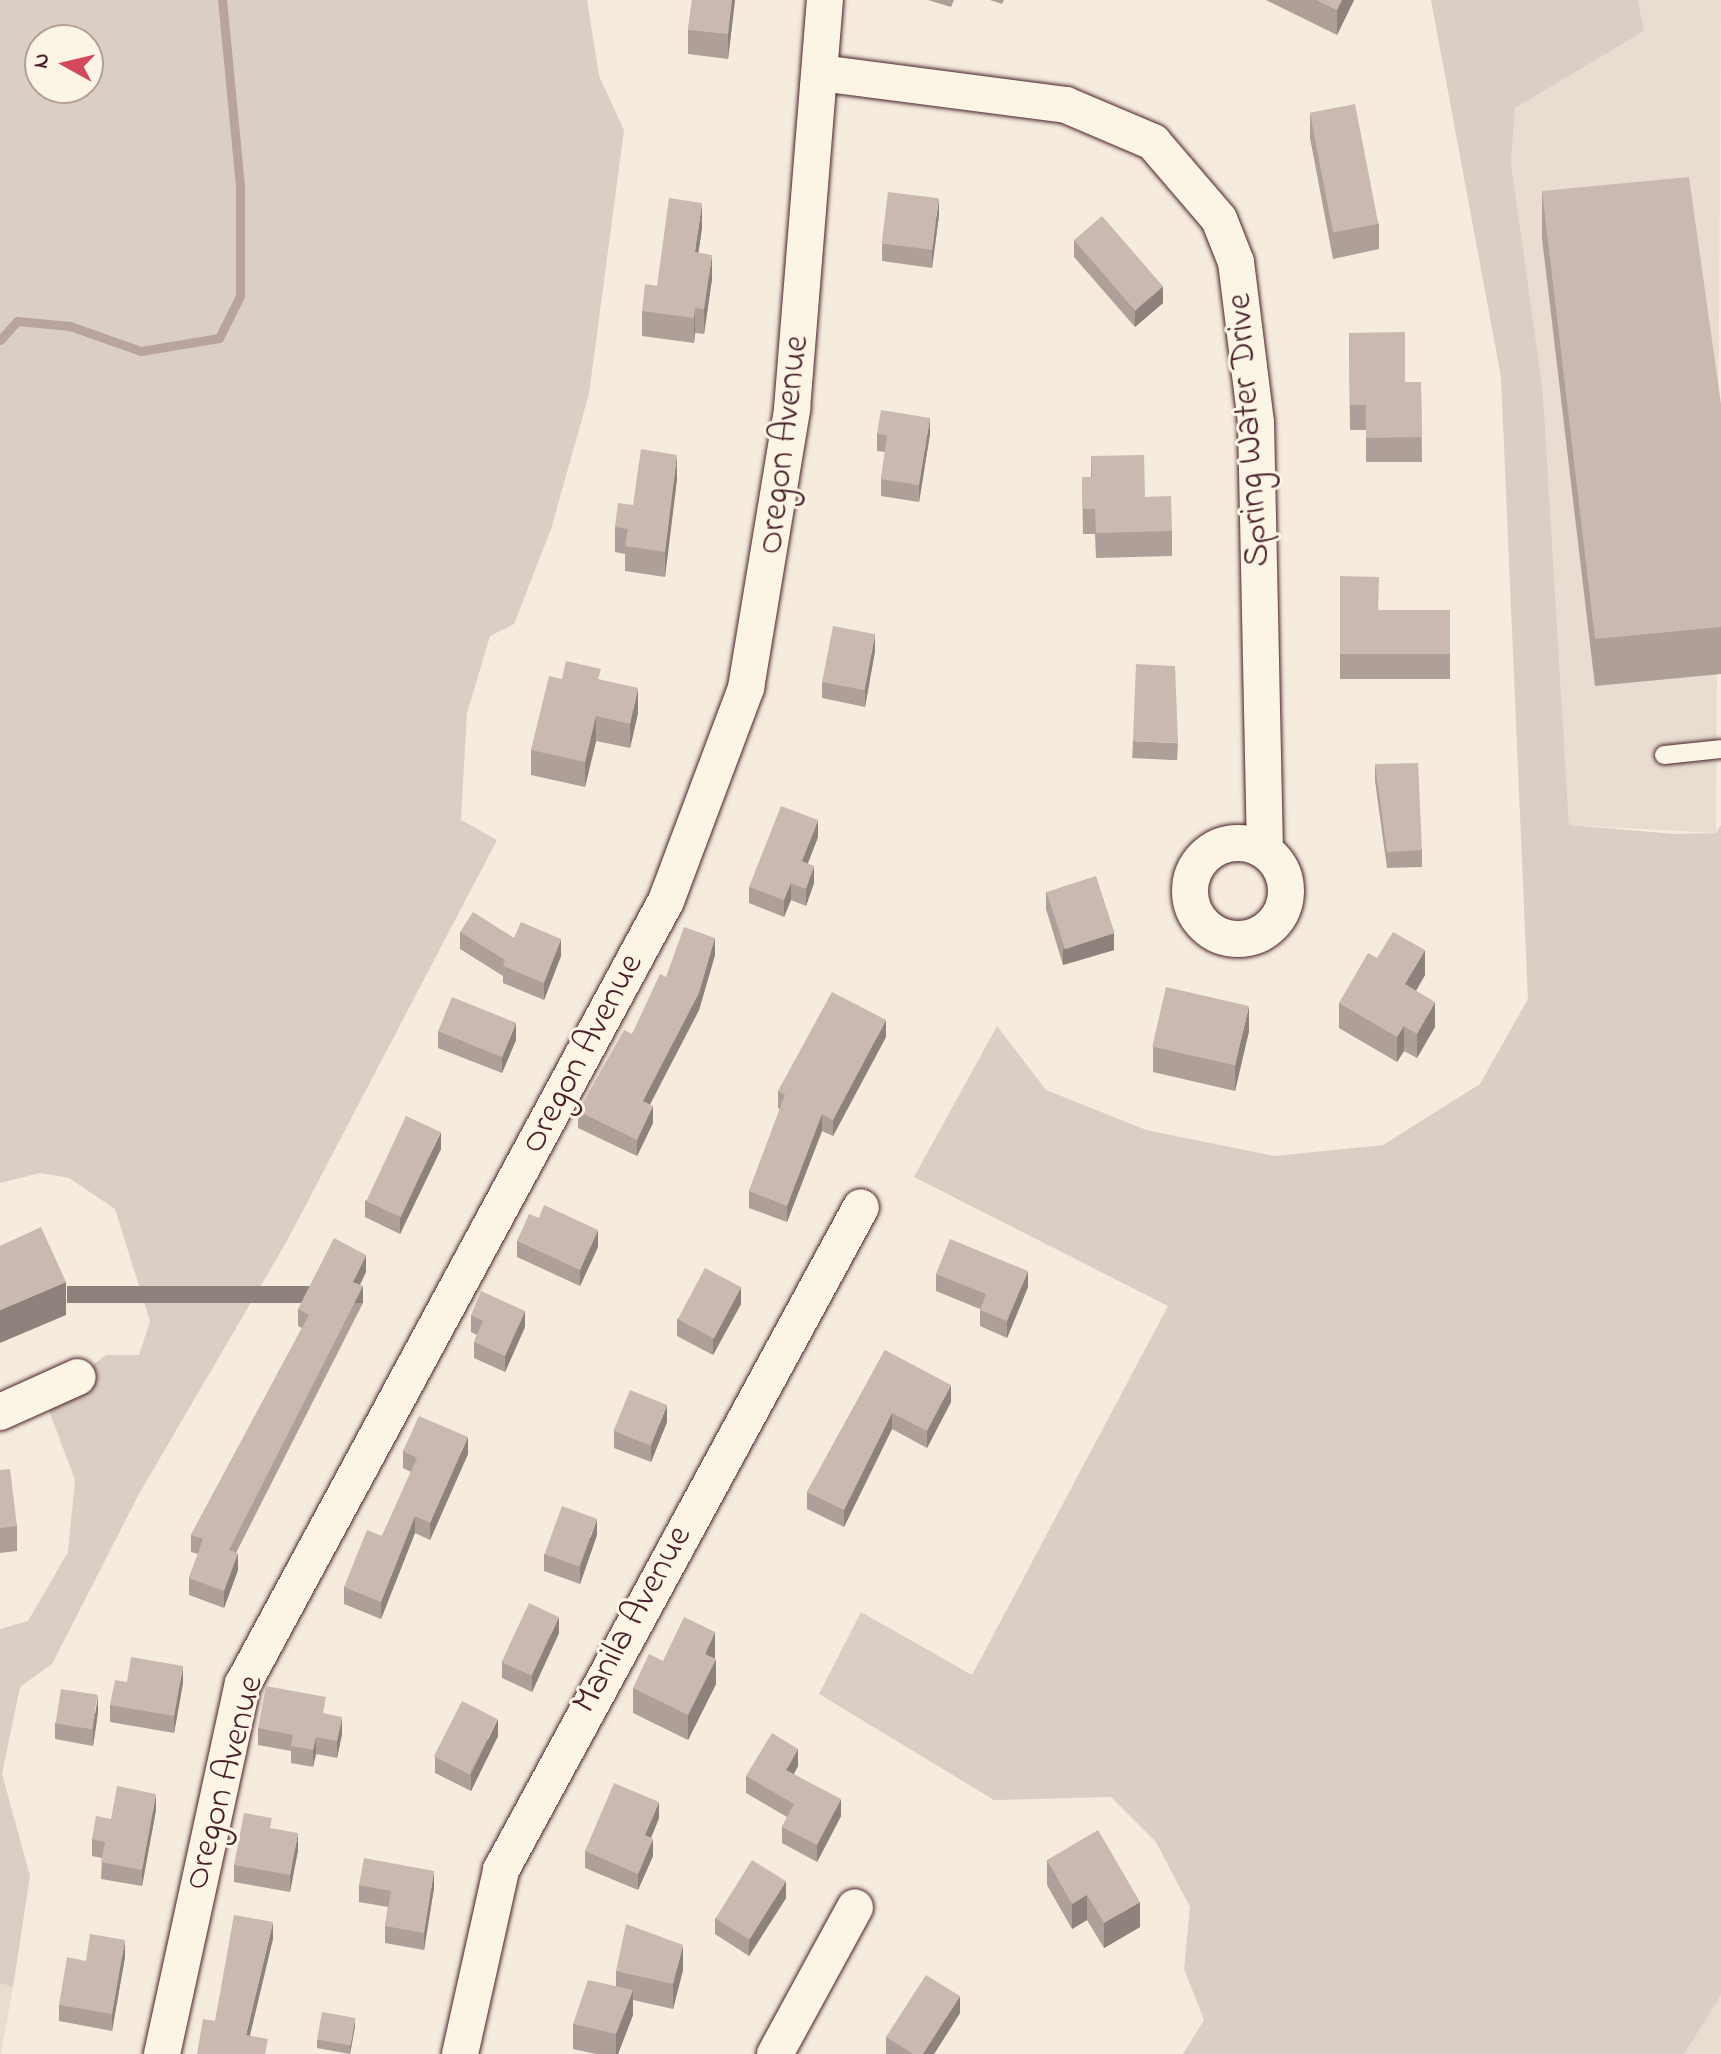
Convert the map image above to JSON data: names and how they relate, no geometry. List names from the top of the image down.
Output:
{
  "streets": {
    "street": ["Spring Water Drive", "Oregon Avenue", "Manila Avenue"]
  },
  "crossings": [
    ["Spring Water Drive", "Oregon Avenue"]
  ],
  "north": "left"
}
